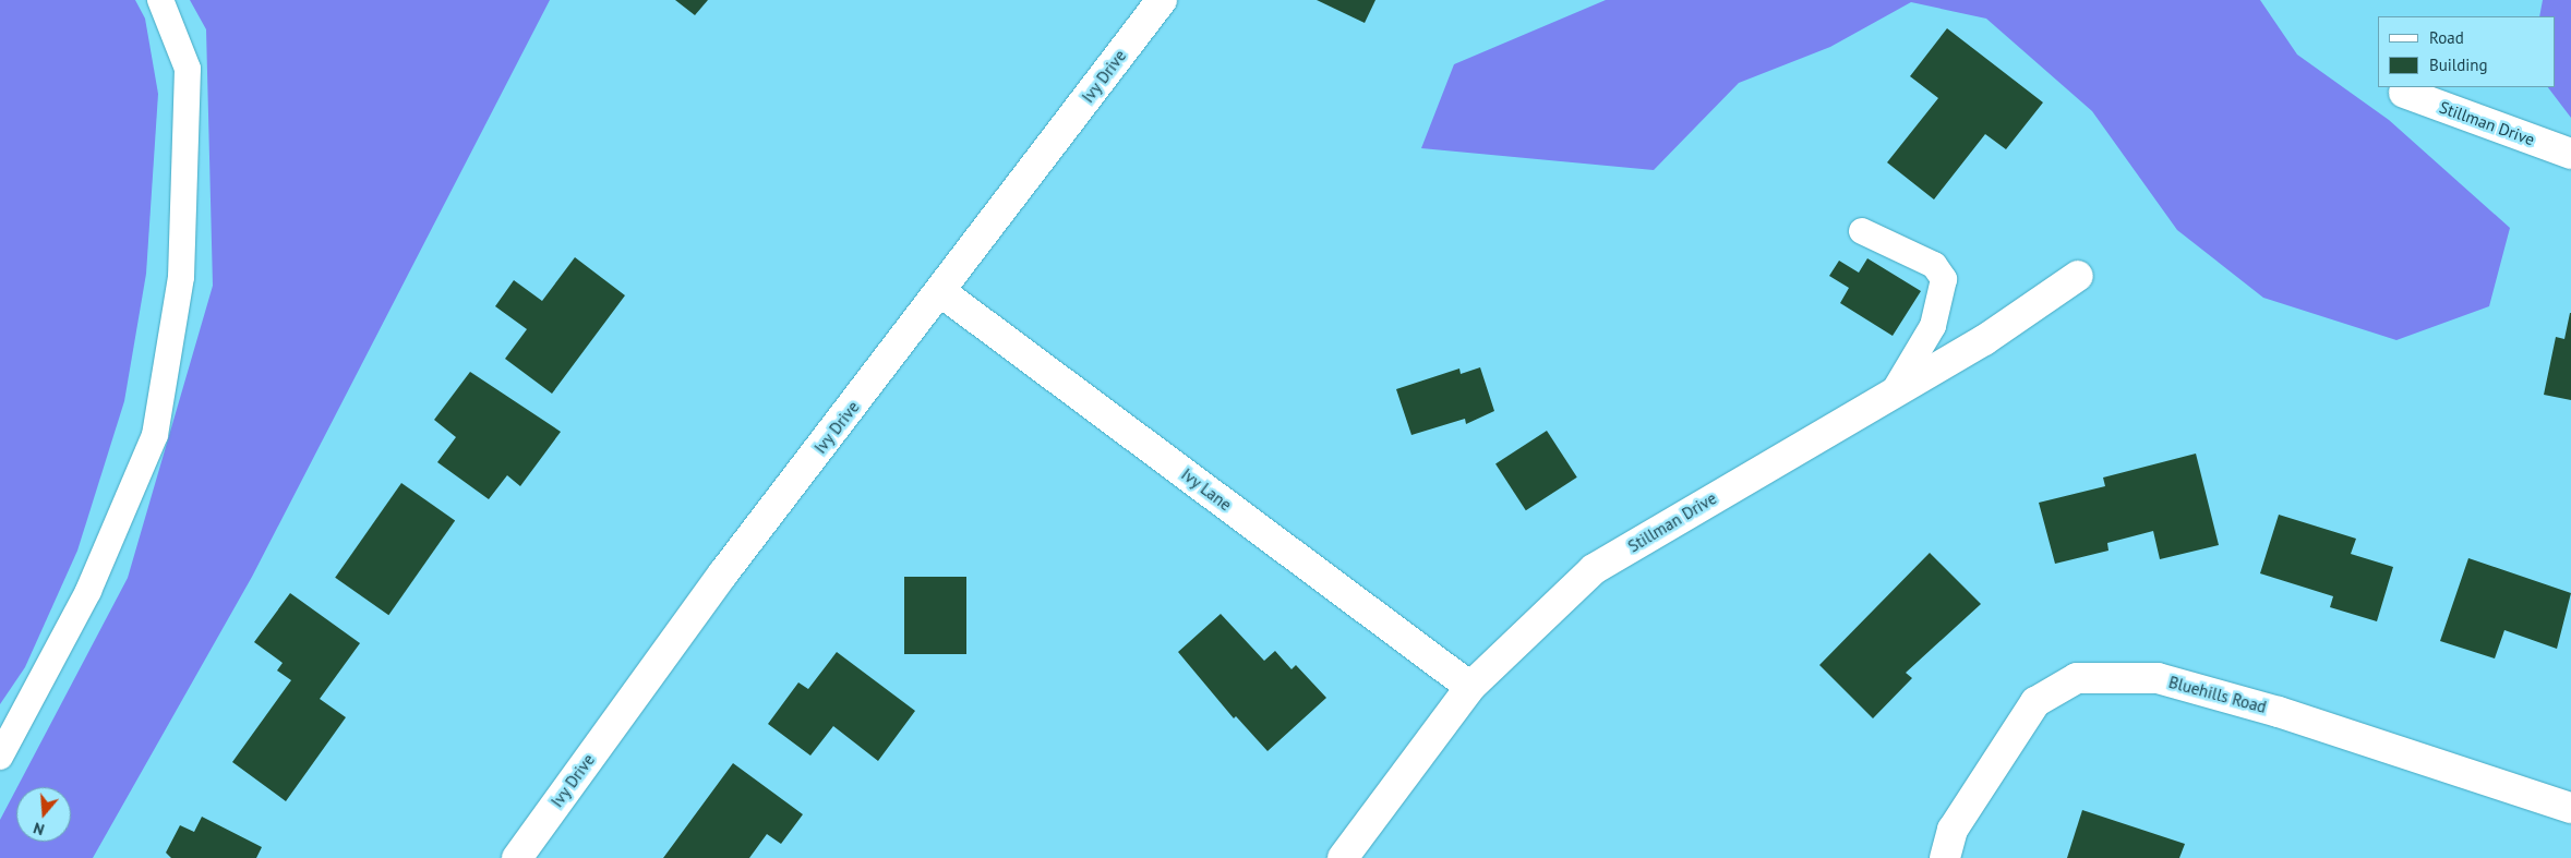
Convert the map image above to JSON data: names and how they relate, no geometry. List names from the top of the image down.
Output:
{
  "streets": {
    "street": [
      "Ivy Drive",
      "Stillman Drive",
      "Ivy Lane",
      "Bluehills Road"
    ]
  },
  "crossings": [
    ["Ivy Drive", "Ivy Lane"],
    ["Stillman Drive", "Ivy Lane"]
  ],
  "legend": ["Road", "Building"],
  "north": "bottom"
}
